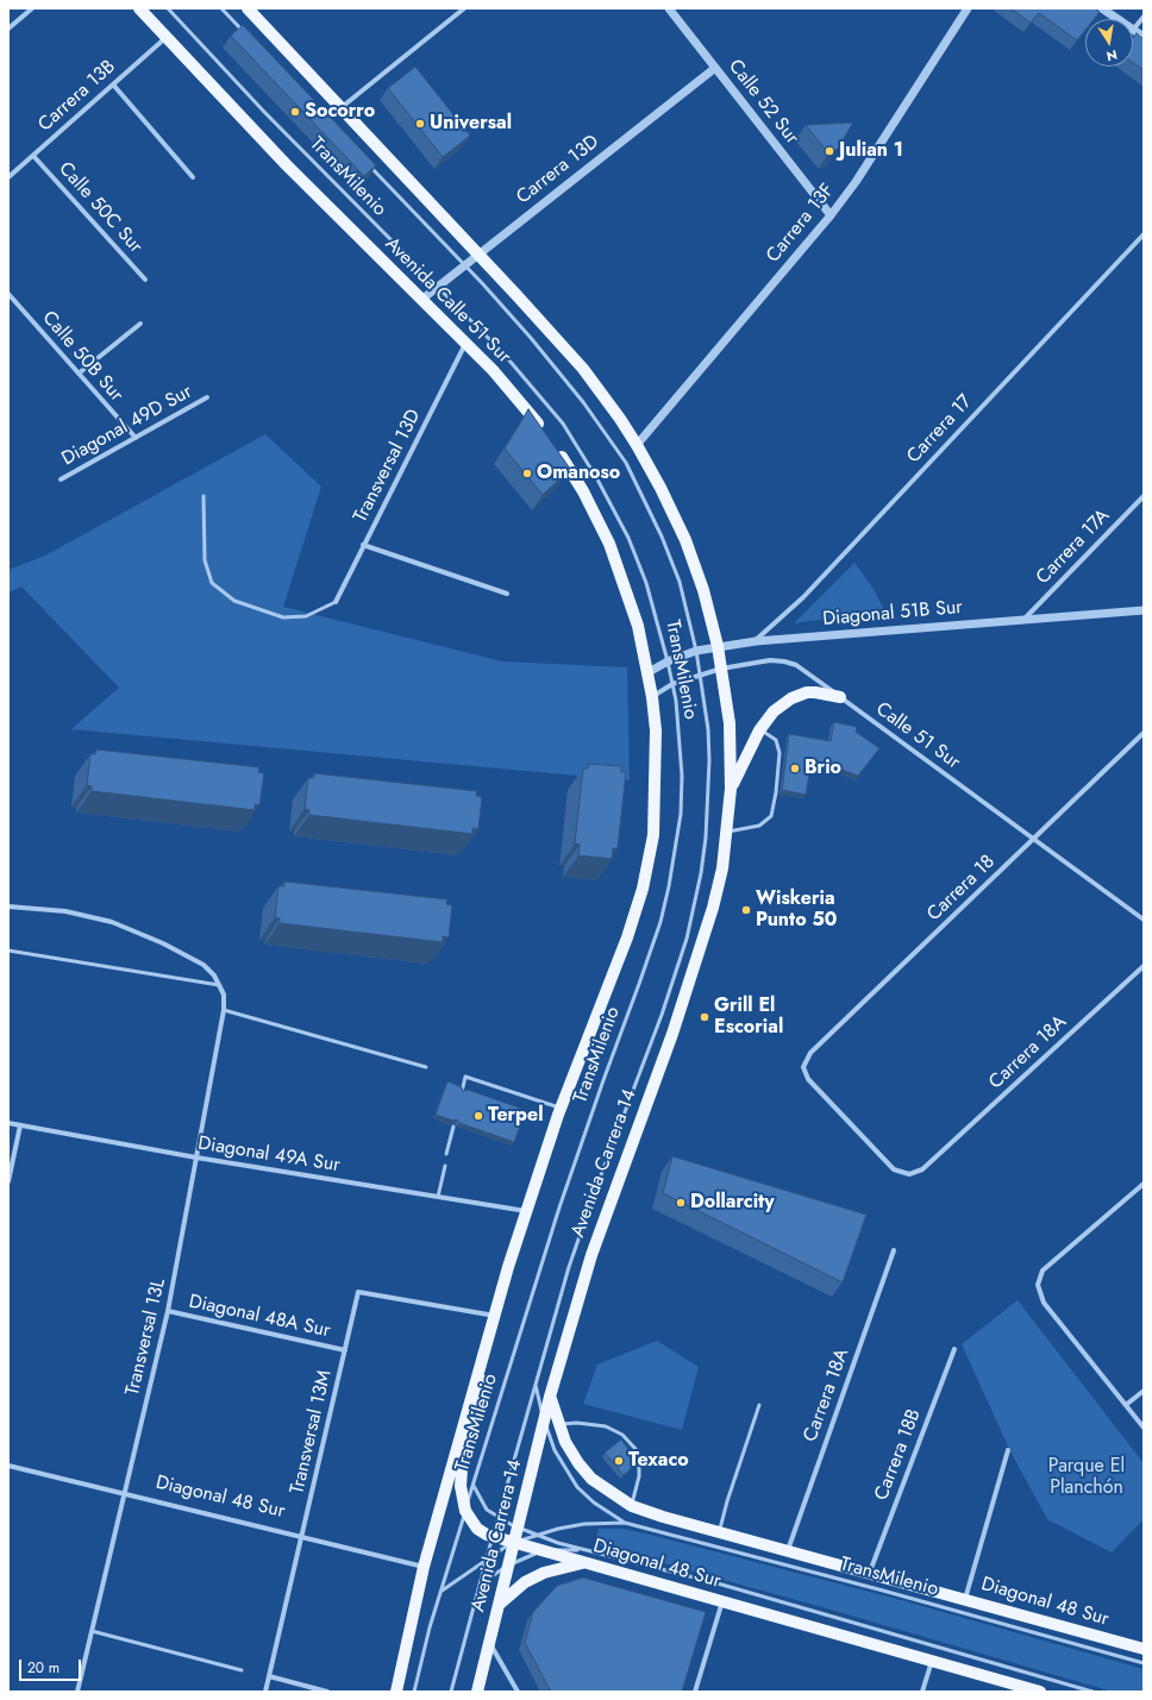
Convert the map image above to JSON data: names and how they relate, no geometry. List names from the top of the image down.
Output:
{
  "streets": {
    "main road": ["Avenida Calle 51 Sur", "Avenida Carrera 14", "Diagonal 48 Sur"],
    "street": [
      "Carrera 13B",
      "Calle 52 Sur",
      "Carrera 13D",
      "Calle 50C Sur",
      "Carrera 13F",
      "Calle 50B Sur",
      "Diagonal 49D Sur",
      "Carrera 17",
      "Transversal 13D",
      "Carrera 17A",
      "Diagonal 51B Sur",
      "Calle 51 Sur",
      "Carrera 18",
      "Carrera 18A",
      "Diagonal 49A Sur",
      "Diagonal 48A Sur",
      "Transversal 13L",
      "Transversal 13M",
      "Carrera 18B"
    ],
    "lane": ["TransMilenio"]
  },
  "crossings": [
    ["Carrera 13B", "Calle 50C Sur"],
    ["Carrera 13B", "Avenida Calle 51 Sur"],
    ["Calle 52 Sur", "Carrera 13D"],
    ["Calle 52 Sur", "Carrera 13F"],
    ["Carrera 13D", "TransMilenio"],
    ["Carrera 13D", "Avenida Calle 51 Sur"],
    ["TransMilenio", "Diagonal 51B Sur"],
    ["TransMilenio", "Calle 51 Sur"],
    ["TransMilenio", "Avenida Carrera 14"],
    ["TransMilenio", "Diagonal 48 Sur"],
    ["Avenida Calle 51 Sur", "Transversal 13D"],
    ["Calle 50B Sur", "Diagonal 49D Sur"],
    ["Carrera 17", "Diagonal 51B Sur"],
    ["Carrera 17A", "Diagonal 51B Sur"],
    ["Diagonal 51B Sur", "Avenida Carrera 14"],
    ["Calle 51 Sur", "Carrera 18"],
    ["Calle 51 Sur", "Avenida Carrera 14"],
    ["Carrera 18", "Carrera 18A"],
    ["Carrera 18A", "Diagonal 48 Sur"],
    ["Diagonal 49A Sur", "Transversal 13L"],
    ["Avenida Carrera 14", "Diagonal 48 Sur"],
    ["Diagonal 48A Sur", "Transversal 13L"],
    ["Diagonal 48A Sur", "Transversal 13M"],
    ["Transversal 13L", "Diagonal 48 Sur"],
    ["Transversal 13M", "Diagonal 48 Sur"],
    ["Carrera 18B", "Diagonal 48 Sur"]
  ],
  "parks": ["Parque El Planchón"],
  "places": [
    "Socorro",
    "Universal",
    "Julian 1",
    "Omanoso",
    "Brio",
    "Wiskeria Punto 50",
    "Grill El Escorial",
    "Terpel",
    "Dollarcity",
    "Texaco"
  ],
  "scale_bar": "20 m",
  "north": "bottom"
}
